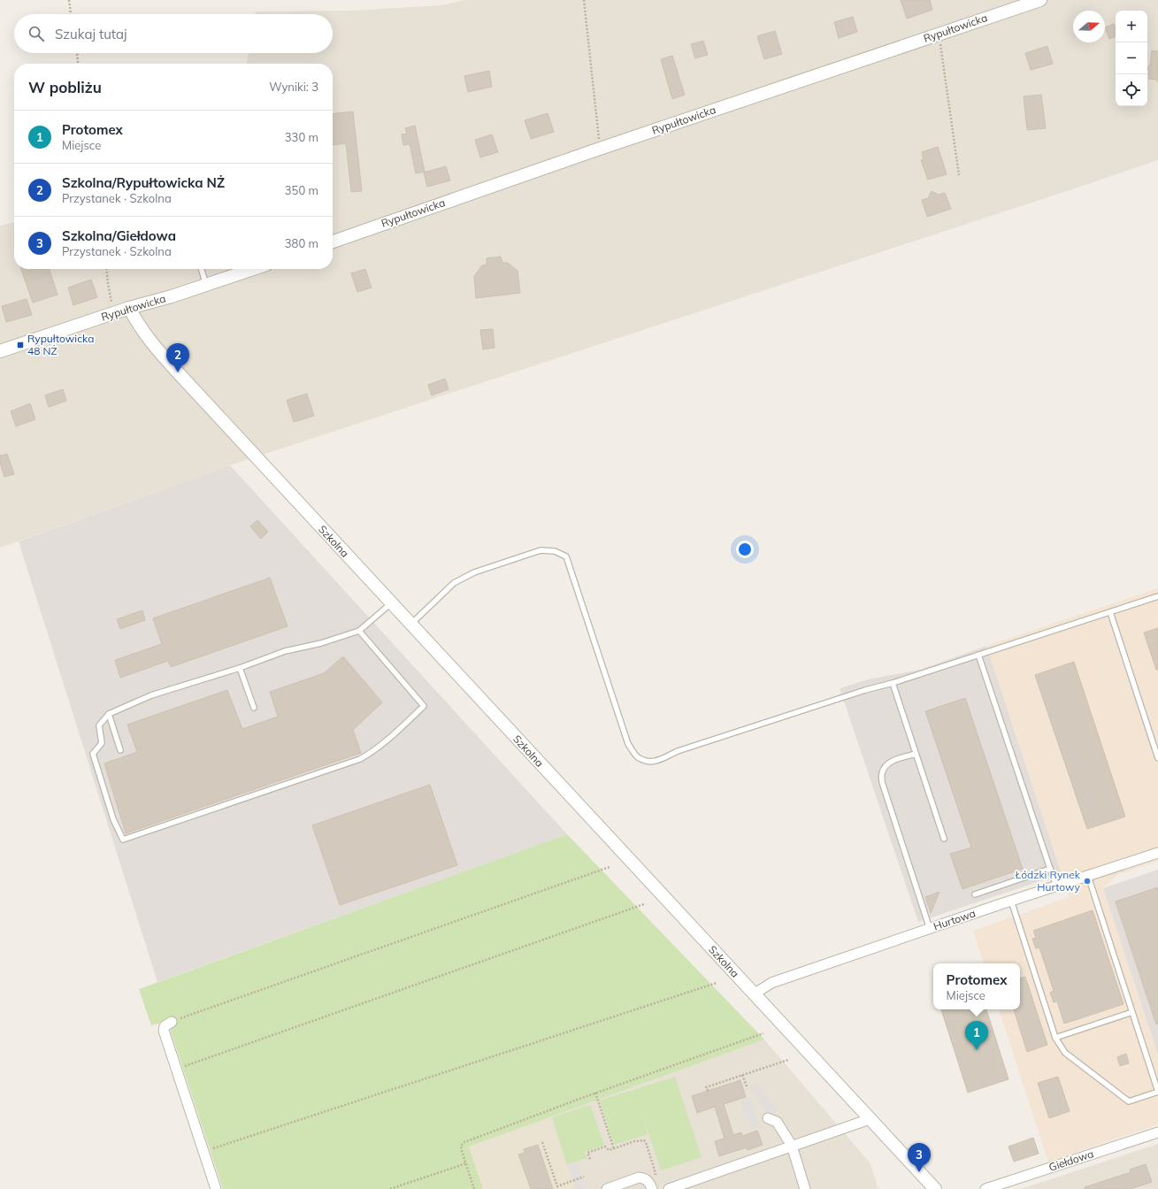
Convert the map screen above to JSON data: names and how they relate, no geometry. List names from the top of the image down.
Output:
{
  "streets": {
    "street": [
      "Rypułtowicka",
      "Szkolna",
      "Hurtowa",
      "Giełdowa"
    ]
  },
  "crossings": [
    ["Rypułtowicka", "Szkolna"],
    ["Szkolna", "Hurtowa"]
  ],
  "places": {
    "transit": ["Rypułtowicka 48 NŻ"],
    "other": ["Łódzki Rynek Hurtowy"]
  },
  "north": "right",
  "page": {
    "map_buttons": ["+", "−"],
    "search": "Szukaj tutaj",
    "heading": ["W pobliżu", "Wyniki: 3"],
    "list": [
      {
        "mark": "1",
        "name": "Protomex",
        "note": "Miejsce",
        "value": "330 m"
      },
      {
        "mark": "2",
        "name": "Szkolna/Rypułtowicka NŻ",
        "note": "Przystanek · Szkolna",
        "value": "350 m"
      },
      {
        "mark": "3",
        "name": "Szkolna/Giełdowa",
        "note": "Przystanek · Szkolna",
        "value": "380 m"
      }
    ],
    "pins": ["2", "1", "3"],
    "popup": ["Protomex", "Miejsce"]
  }
}
